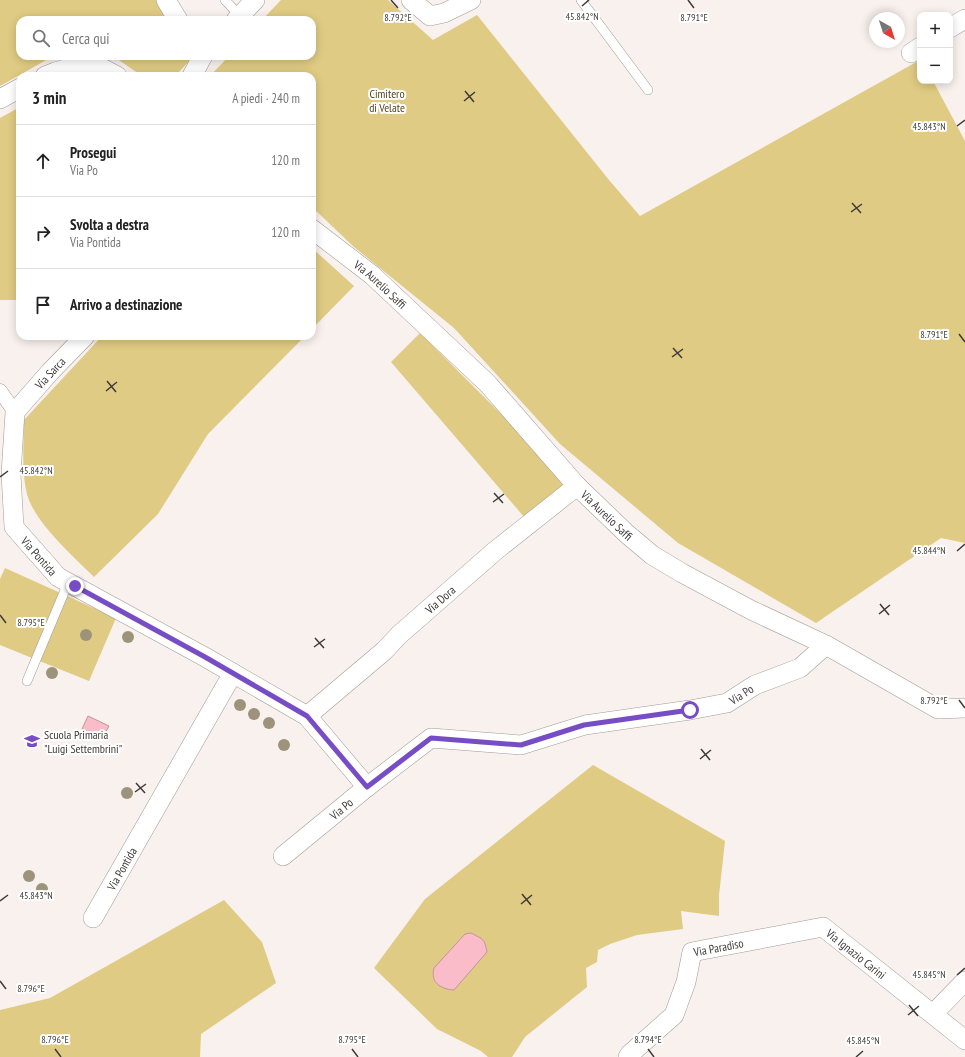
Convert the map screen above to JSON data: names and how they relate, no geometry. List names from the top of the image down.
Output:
{
  "streets": {
    "street": [
      "Via Aurelio Saffi",
      "Via Sarca",
      "Via Pontida",
      "Via Dora",
      "Via Po",
      "Via Paradiso",
      "Via Ignazio Carini"
    ]
  },
  "crossings": [
    ["Via Aurelio Saffi", "Via Dora"],
    ["Via Aurelio Saffi", "Via Po"],
    ["Via Sarca", "Via Pontida"],
    ["Via Pontida", "Via Dora"],
    ["Via Pontida", "Via Po"],
    ["Via Paradiso", "Via Ignazio Carini"]
  ],
  "parks": ["Cimitero di Velate"],
  "places": {
    "school or university": ["Scuola Primaria \"Luigi Settembrini\""]
  },
  "north": "bottom right",
  "page": {
    "map_buttons": ["+", "−"],
    "search": "Cerca qui",
    "heading": ["3 min", "A piedi · 240 m"],
    "list": [
      ["Prosegui", "Via Po", "120 m"],
      ["Svolta a destra", "Via Pontida", "120 m"],
      "Arrivo a destinazione"
    ]
  },
  "coordinates": [
    "45.842°N",
    "8.791°E",
    "8.792°E",
    "45.843°N",
    "45.844°N",
    "8.795°E",
    "45.845°N",
    "8.796°E",
    "8.794°E"
  ]
}
